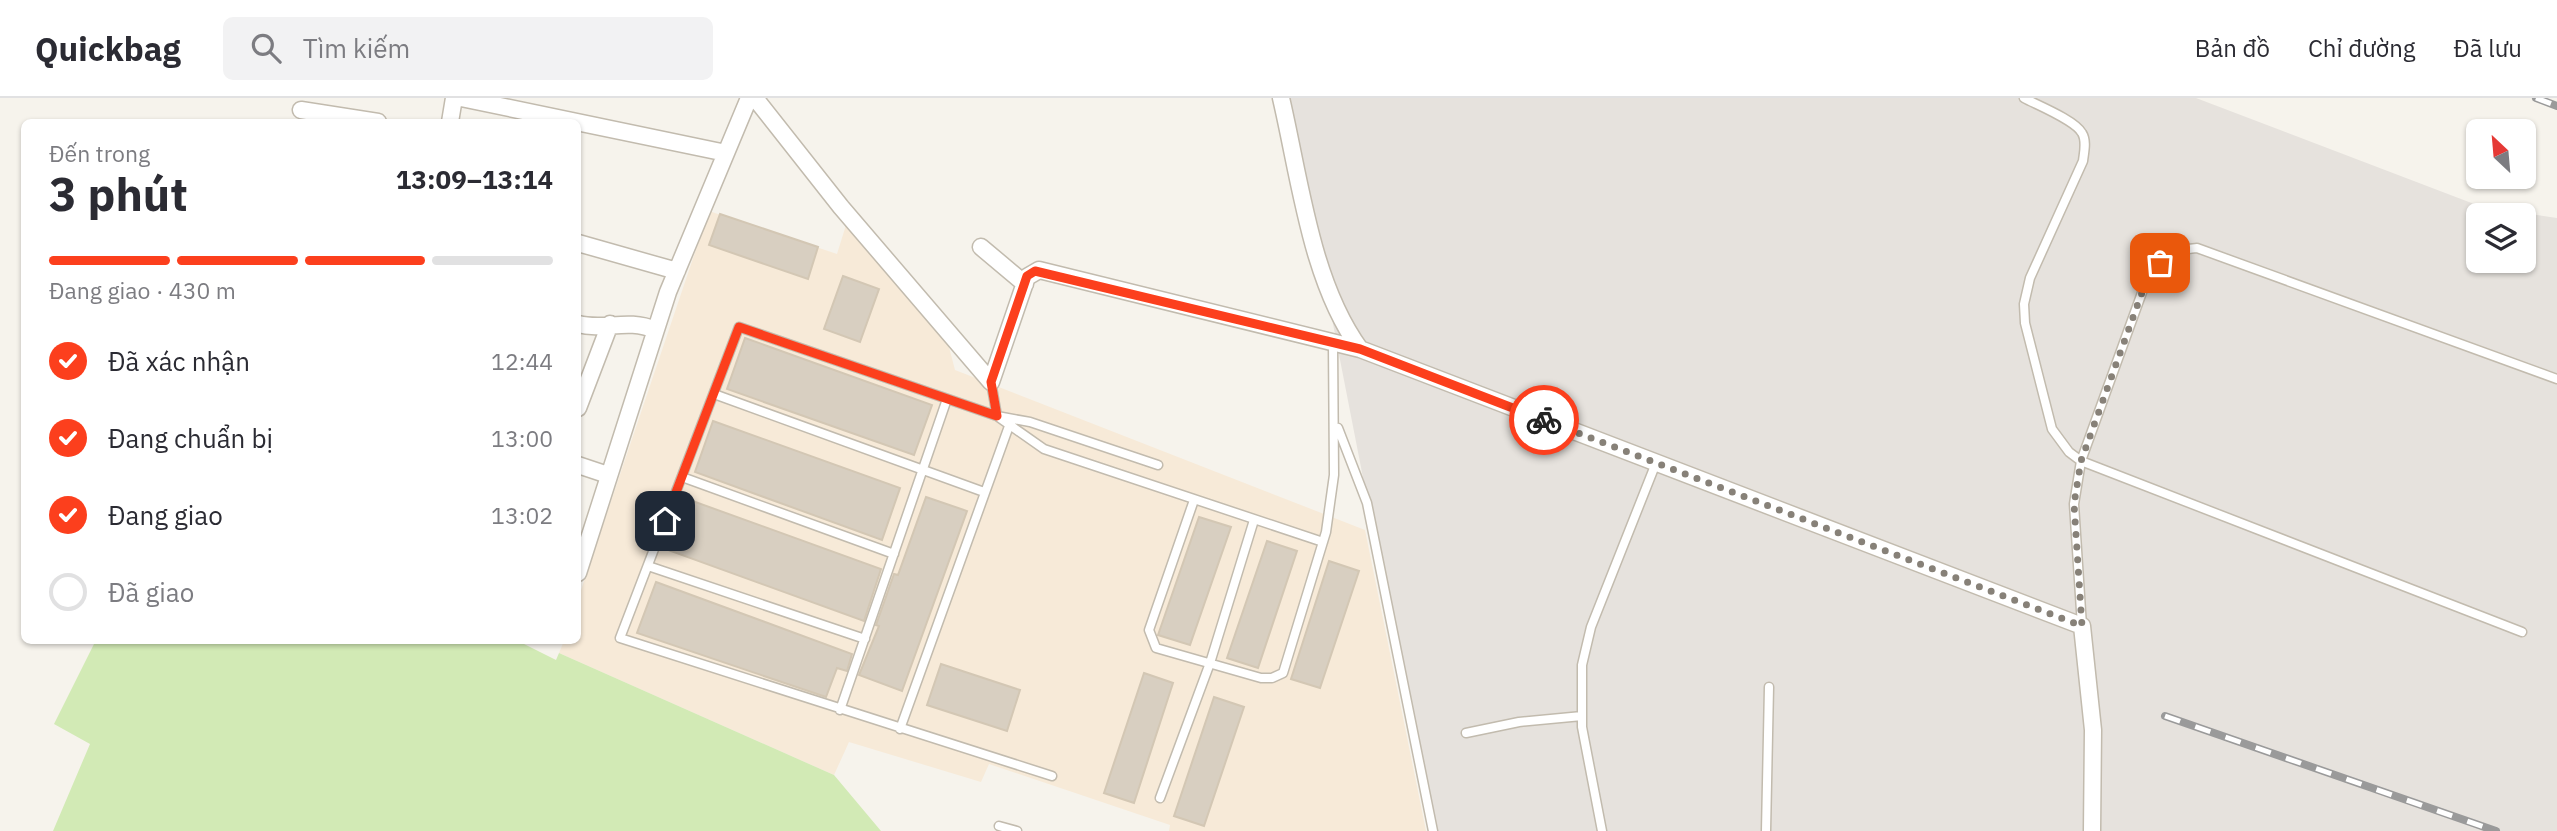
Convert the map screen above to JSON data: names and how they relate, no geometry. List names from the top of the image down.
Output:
{
  "north": "top left",
  "page": {
    "header": "Quickbag",
    "search": "Tìm kiếm",
    "nav": ["Bản đồ", "Chỉ đường", "Đã lưu"],
    "heading": ["3 phút", "Đến trong", "13:09–13:14"],
    "bar": "Đang giao · 430 m",
    "list": [
      ["Đã xác nhận", "12:44"],
      ["Đang chuẩn bị", "13:00"],
      ["Đang giao", "13:02"],
      "Đã giao"
    ]
  }
}
